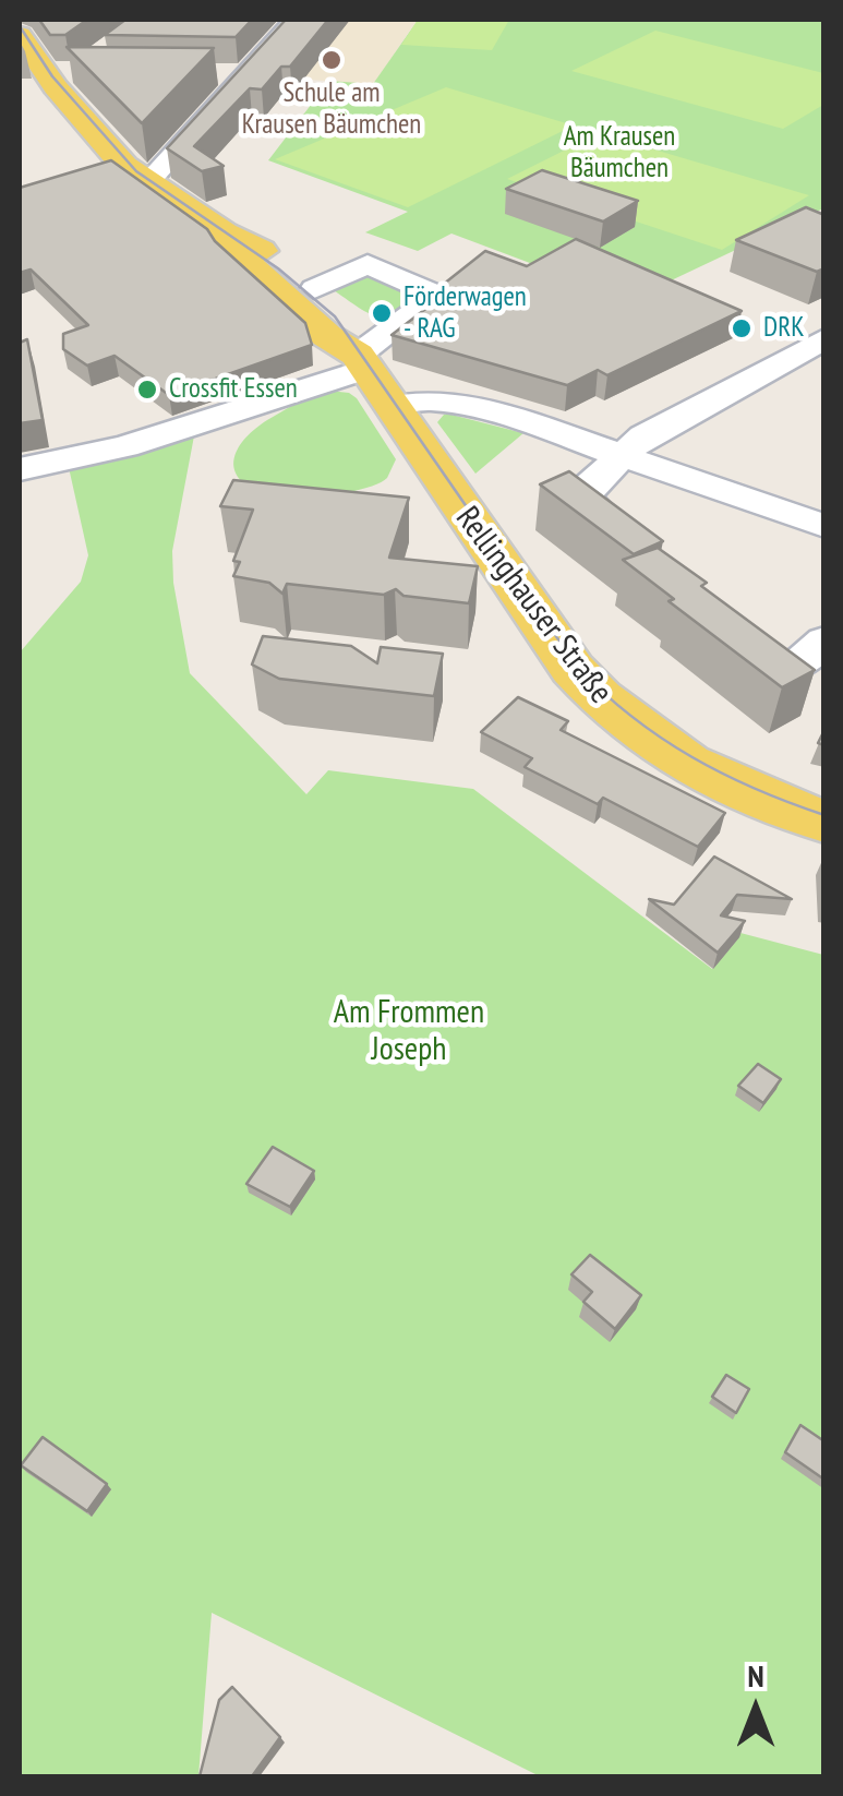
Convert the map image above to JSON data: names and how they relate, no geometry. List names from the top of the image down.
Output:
{
  "streets": {
    "main road": ["Rellinghauser Straße"]
  },
  "parks": ["Am Krausen Bäumchen", "Am Frommen Joseph"],
  "places": [
    "Schule am Krausen Bäumchen",
    "Förderwagen - RAG",
    "DRK",
    "Crossfit Essen"
  ],
  "north": "top"
}
